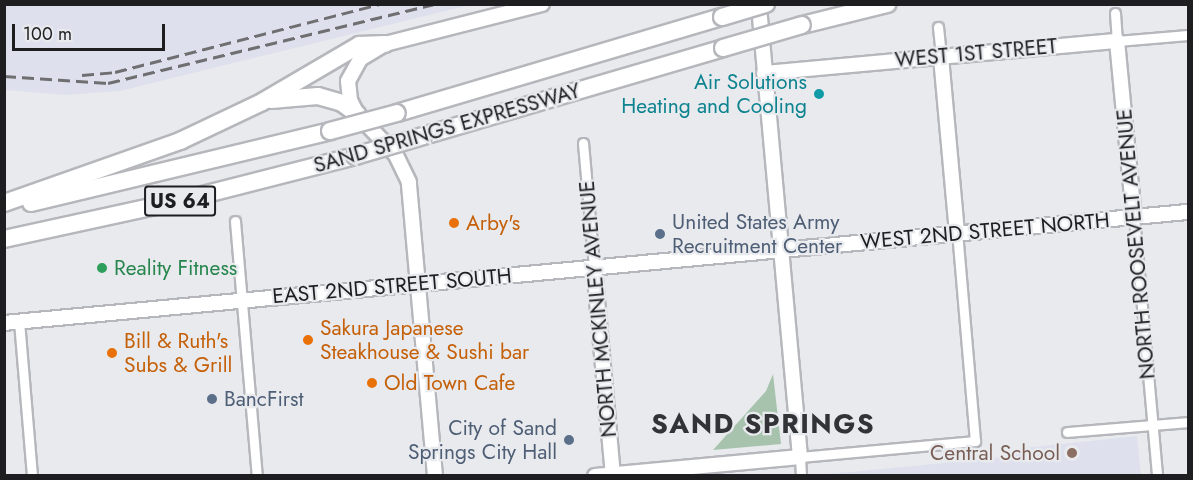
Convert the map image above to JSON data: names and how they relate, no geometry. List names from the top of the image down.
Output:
{
  "streets": {
    "highway": ["SAND SPRINGS EXPRESSWAY", "US 64"],
    "street": [
      "WEST 1ST STREET",
      "WEST 2ND STREET NORTH",
      "NORTH ROOSEVELT AVENUE",
      "EAST 2ND STREET SOUTH",
      "NORTH MCKINLEY AVENUE"
    ]
  },
  "crossings": [
    ["WEST 1ST STREET", "NORTH ROOSEVELT AVENUE"],
    ["WEST 2ND STREET NORTH", "NORTH ROOSEVELT AVENUE"],
    ["WEST 2ND STREET NORTH", "EAST 2ND STREET SOUTH"],
    ["EAST 2ND STREET SOUTH", "NORTH MCKINLEY AVENUE"]
  ],
  "districts": ["SAND SPRINGS"],
  "places": [
    "Air Solutions Heating and Cooling",
    "Arby's",
    "United States Army Recruitment Center",
    "Reality Fitness",
    "Sakura Japanese Steakhouse & Sushi bar",
    "Bill & Ruth's Subs & Grill",
    "Old Town Cafe",
    "BancFirst",
    "City of Sand Springs City Hall",
    "Central School"
  ],
  "scale_bar": "100 m"
}
